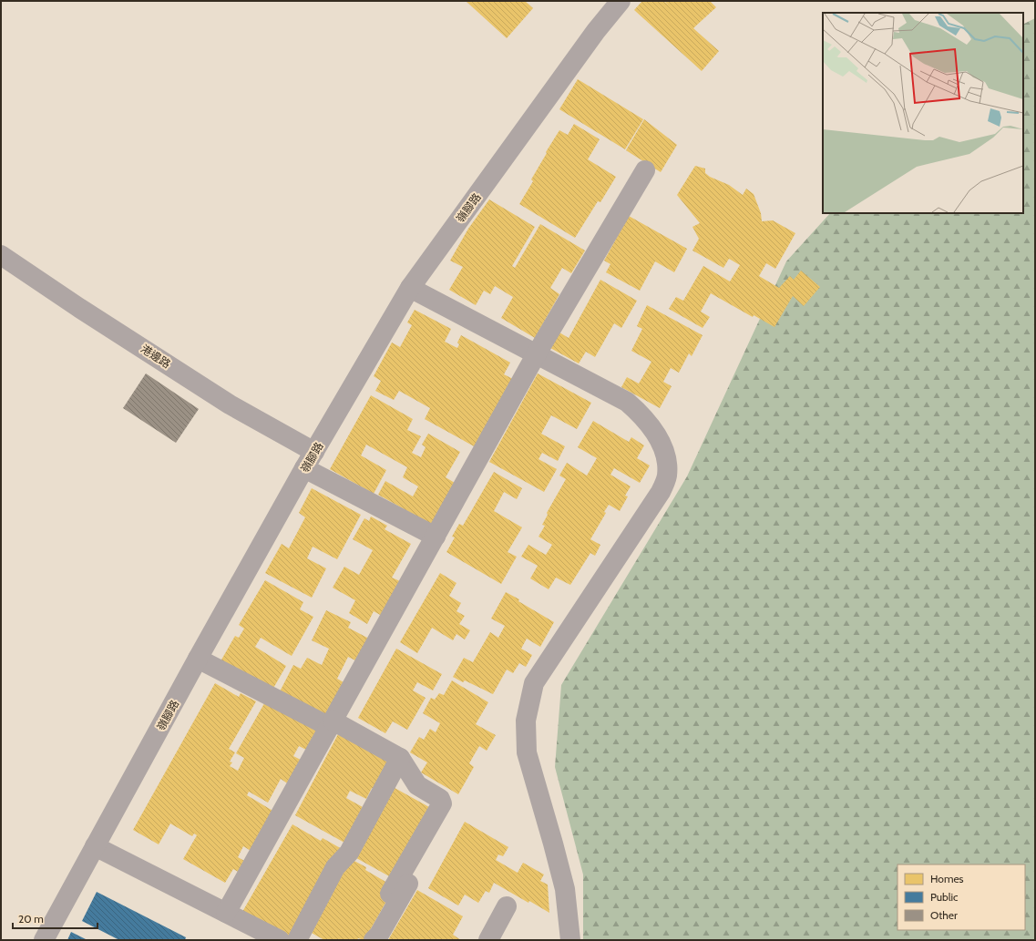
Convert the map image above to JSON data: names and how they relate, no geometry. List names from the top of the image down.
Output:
{
  "streets": {
    "street": ["嶺腳路", "港邊路"]
  },
  "crossings": [
    ["嶺腳路", "港邊路"]
  ],
  "legend": ["Homes", "Public", "Other"],
  "scale_bar": "20 m"
}
